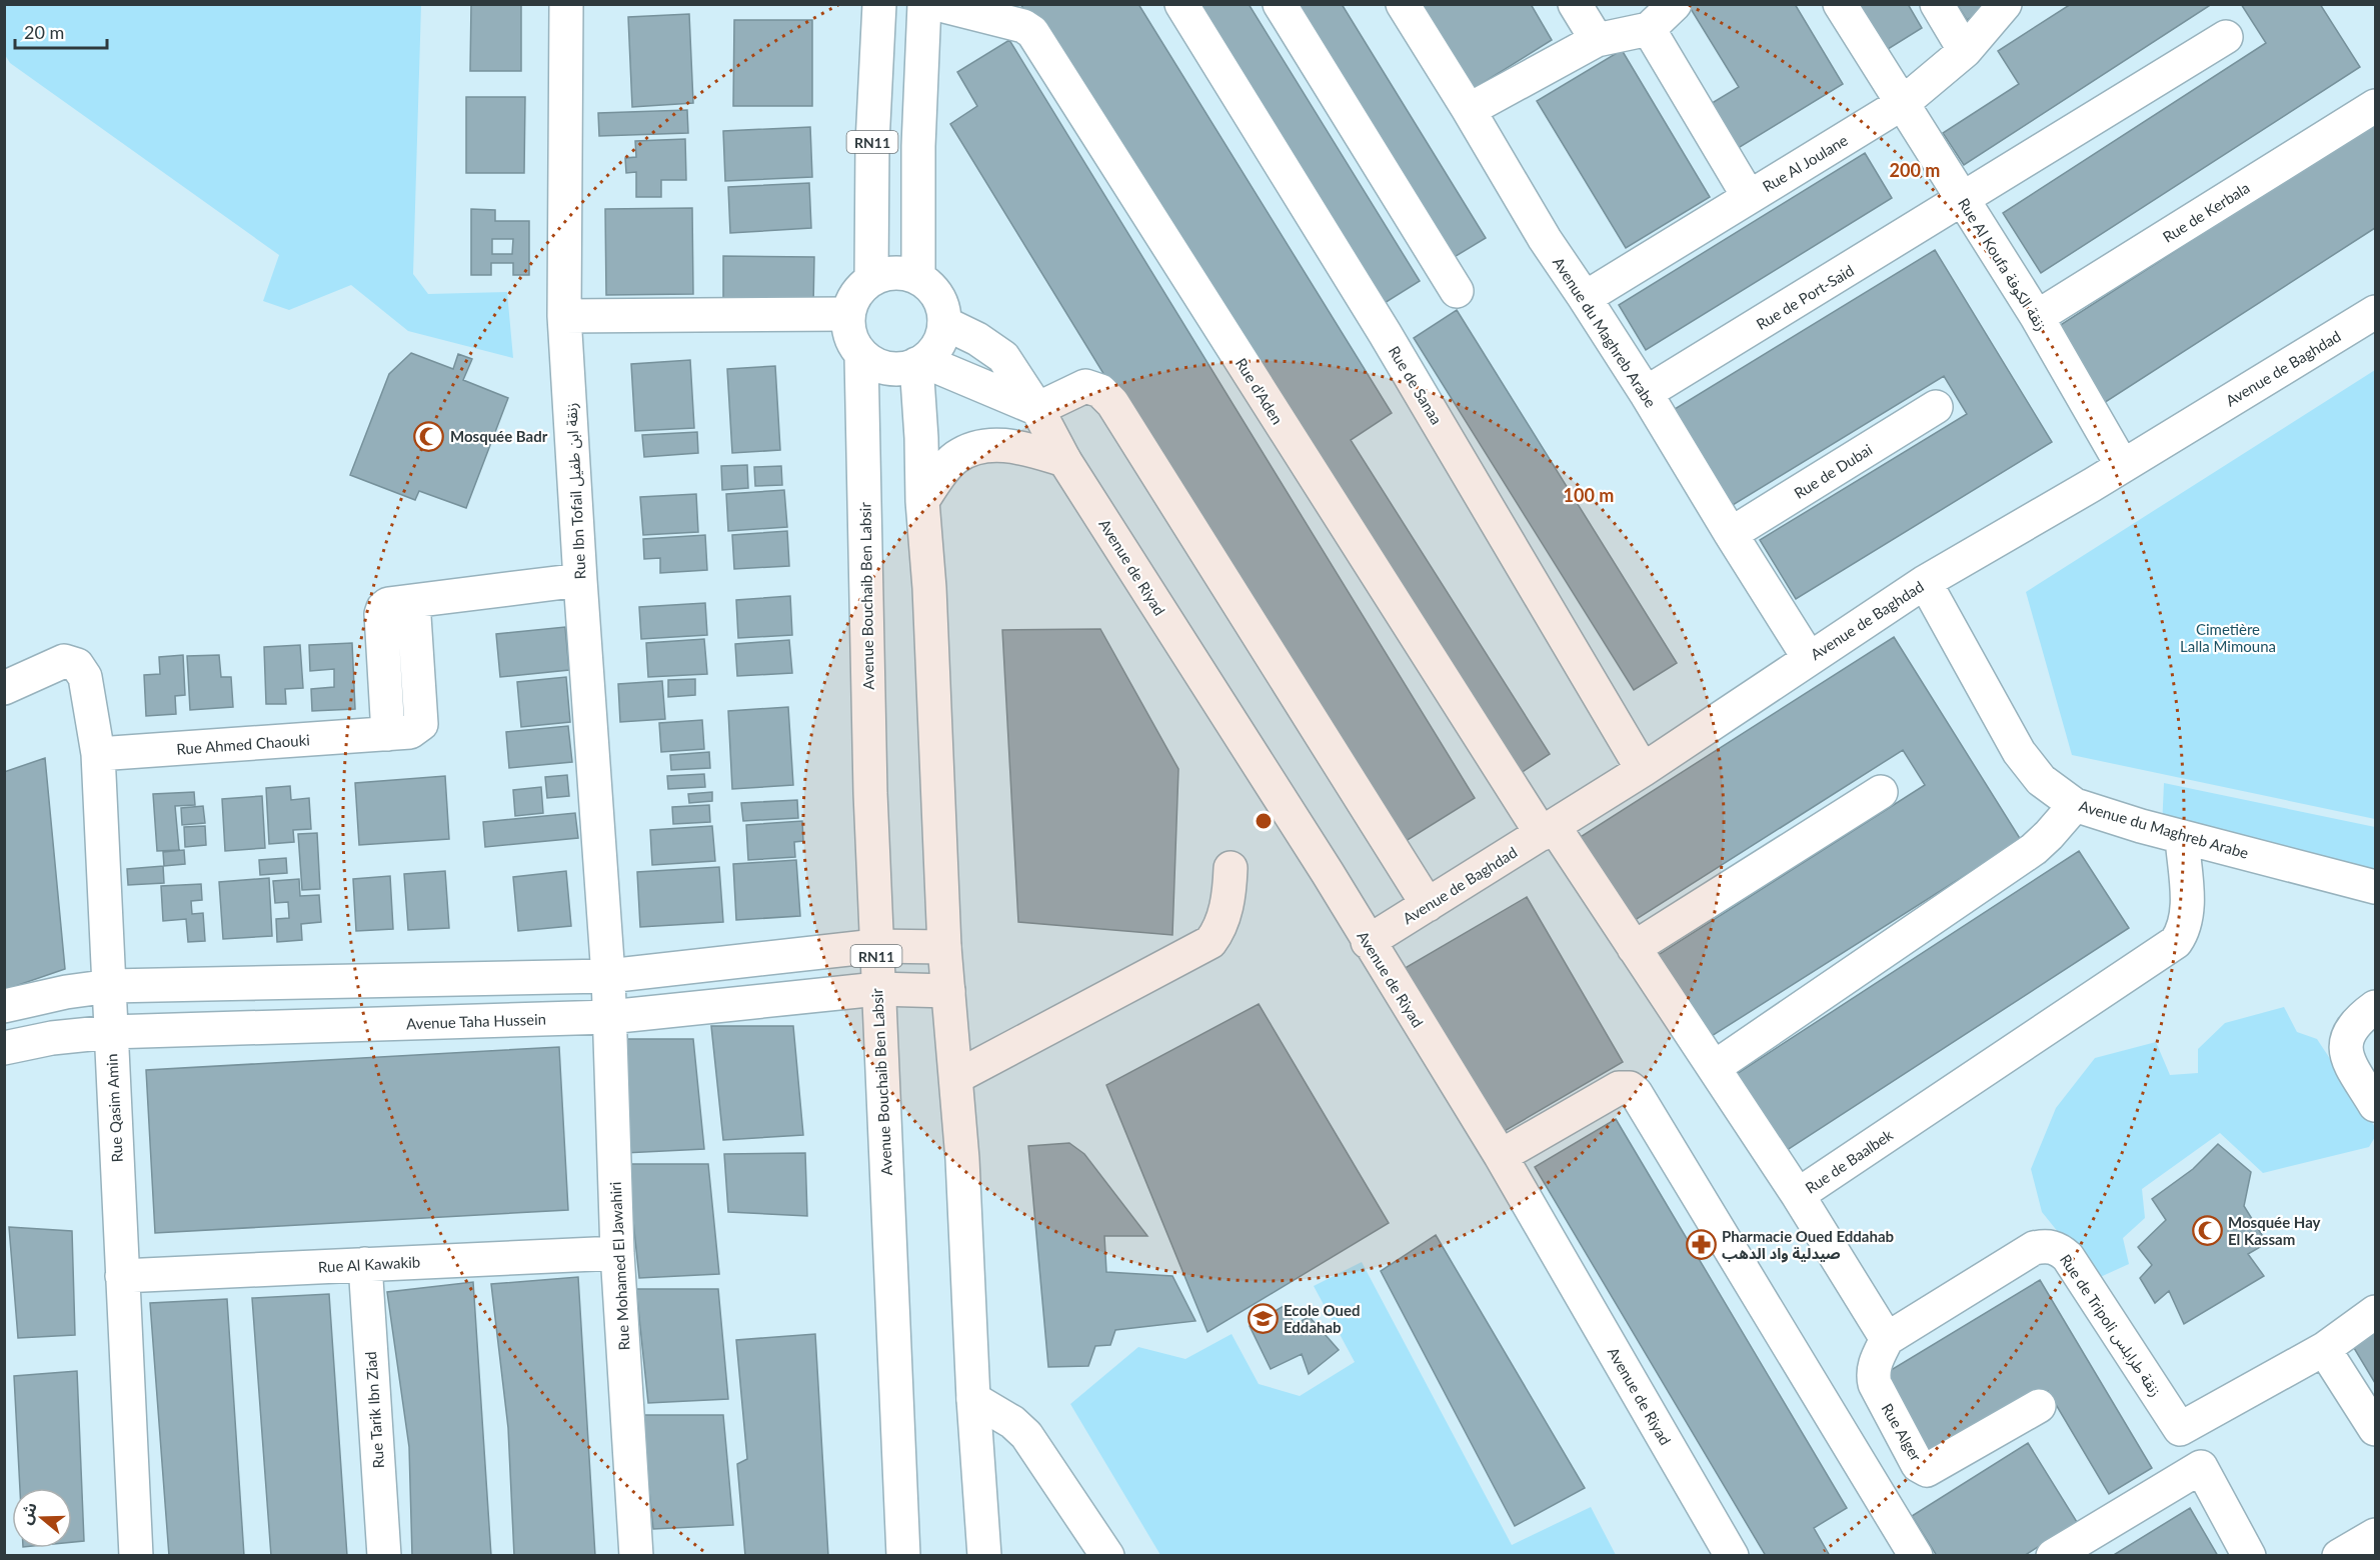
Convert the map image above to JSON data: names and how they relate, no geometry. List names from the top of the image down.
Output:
{
  "streets": {
    "street": [
      "RN11",
      "Rue Al Joulane",
      "Rue de Kerbala",
      "Rue Al Koufa زنقة الكوفة",
      "Rue de Port-Said",
      "Avenue du Maghreb Arabe",
      "Avenue de Baghdad",
      "Rue de Sanaa",
      "Rue d'Aden",
      "Rue de Dubai",
      "Rue Ibn Tofail زنقة ابن طفيل",
      "Avenue de Riyad",
      "Avenue Bouchaib Ben Labsir",
      "Rue Ahmed Chaouki",
      "Avenue Taha Hussein",
      "Rue Qasim Amin",
      "Rue de Baalbek",
      "Rue Al Kawakib",
      "Rue Mohamed El Jawahiri",
      "Rue de Tripoli زنقة طرابلس",
      "Rue Tarik Ibn Ziad",
      "Rue Alger"
    ]
  },
  "crossings": [
    ["RN11", "Avenue de Riyad"],
    ["RN11", "Avenue Bouchaib Ben Labsir"],
    ["Rue Al Joulane", "Rue Al Koufa زنقة الكوفة"],
    ["Rue Al Joulane", "Avenue du Maghreb Arabe"],
    ["Rue de Kerbala", "Rue Al Koufa زنقة الكوفة"],
    ["Rue Al Koufa زنقة الكوفة", "Rue de Port-Said"],
    ["Rue Al Koufa زنقة الكوفة", "Avenue de Baghdad"],
    ["Rue de Port-Said", "Avenue du Maghreb Arabe"],
    ["Avenue du Maghreb Arabe", "Avenue de Baghdad"],
    ["Avenue du Maghreb Arabe", "Rue de Dubai"],
    ["Avenue du Maghreb Arabe", "Rue de Baalbek"],
    ["Avenue de Baghdad", "Rue de Sanaa"],
    ["Avenue de Baghdad", "Rue d'Aden"],
    ["Avenue de Baghdad", "Avenue de Riyad"],
    ["Avenue de Baghdad", "Rue de Baalbek"],
    ["Rue d'Aden", "Rue de Baalbek"],
    ["Rue Ibn Tofail زنقة ابن طفيل", "Rue Ahmed Chaouki"],
    ["Rue Ibn Tofail زنقة ابن طفيل", "Rue Mohamed El Jawahiri"],
    ["Avenue de Riyad", "Avenue Bouchaib Ben Labsir"],
    ["Avenue Bouchaib Ben Labsir", "Avenue Taha Hussein"],
    ["Rue Ahmed Chaouki", "Rue Qasim Amin"],
    ["Avenue Taha Hussein", "Rue Qasim Amin"],
    ["Avenue Taha Hussein", "Rue Mohamed El Jawahiri"],
    ["Rue Qasim Amin", "Rue Al Kawakib"],
    ["Rue Al Kawakib", "Rue Mohamed El Jawahiri"],
    ["Rue Al Kawakib", "Rue Tarik Ibn Ziad"],
    ["Rue de Tripoli زنقة طرابلس", "Rue Alger"]
  ],
  "parks": ["Cimetière Lalla Mimouna"],
  "places": {
    "mosque": ["Mosquée Badr", "Mosquée Hay El Kassam"],
    "pharmacy": ["Pharmacie Oued Eddahab صيدلية واد الدهب"],
    "school or university": ["Ecole Oued Eddahab"]
  },
  "scale_bar": "20 m",
  "north": "left",
  "rings": ["200 m", "100 m"]
}
